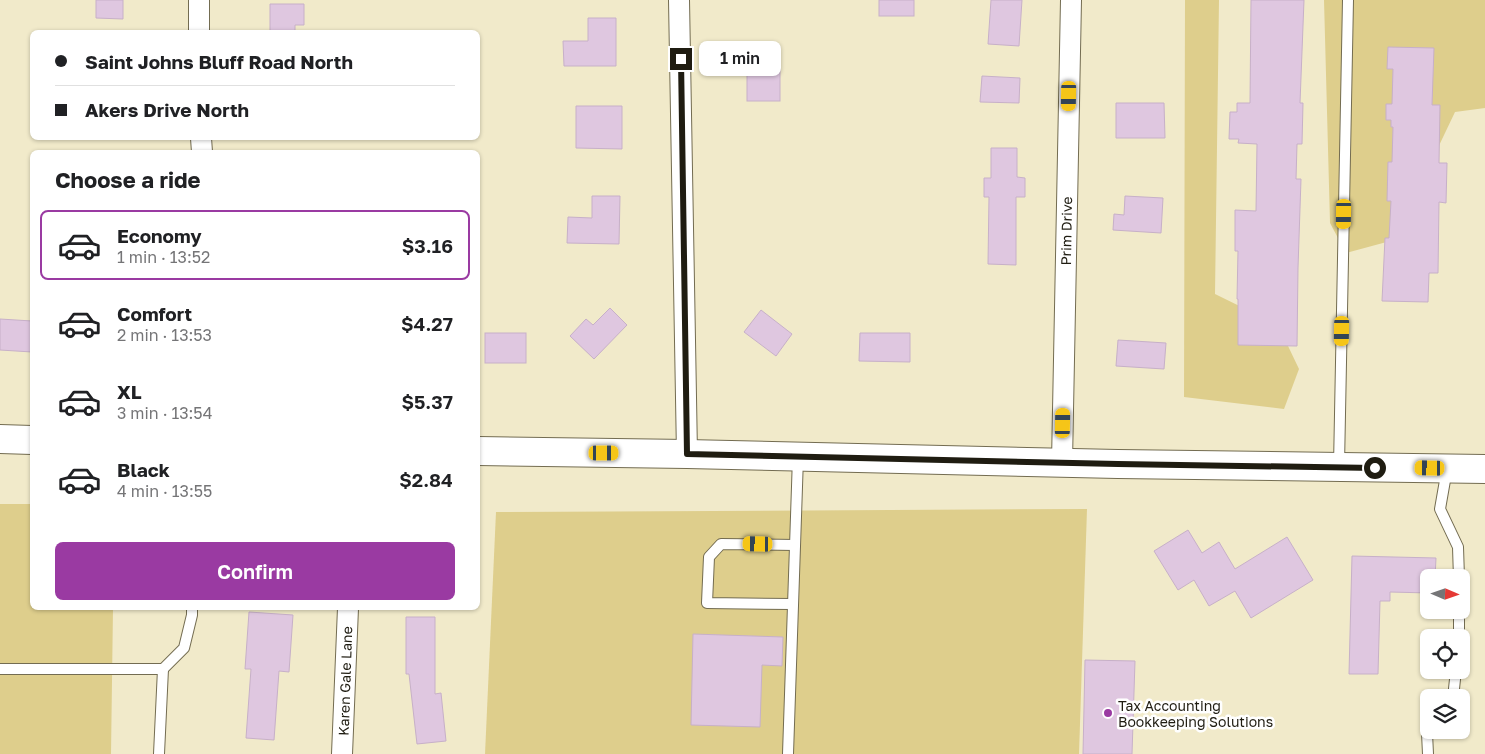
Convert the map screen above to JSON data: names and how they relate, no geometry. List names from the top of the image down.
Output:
{
  "streets": {
    "street": ["Prim Drive", "Karen Gale Lane"]
  },
  "places": ["Tax Accounting Bookkeeping Solutions"],
  "north": "right",
  "page": {
    "banner": ["Saint Johns Bluff Road North", "Akers Drive North"],
    "bubble": "1 min",
    "heading": "Choose a ride",
    "list": [
      {
        "name": "Economy",
        "note": "1 min · 13:52",
        "value": "$3.16"
      },
      {
        "name": "Comfort",
        "note": "2 min · 13:53",
        "value": "$4.27"
      },
      {
        "name": "XL",
        "note": "3 min · 13:54",
        "value": "$5.37"
      },
      {
        "name": "Black",
        "note": "4 min · 13:55",
        "value": "$2.84"
      }
    ],
    "buttons": "Confirm"
  }
}
